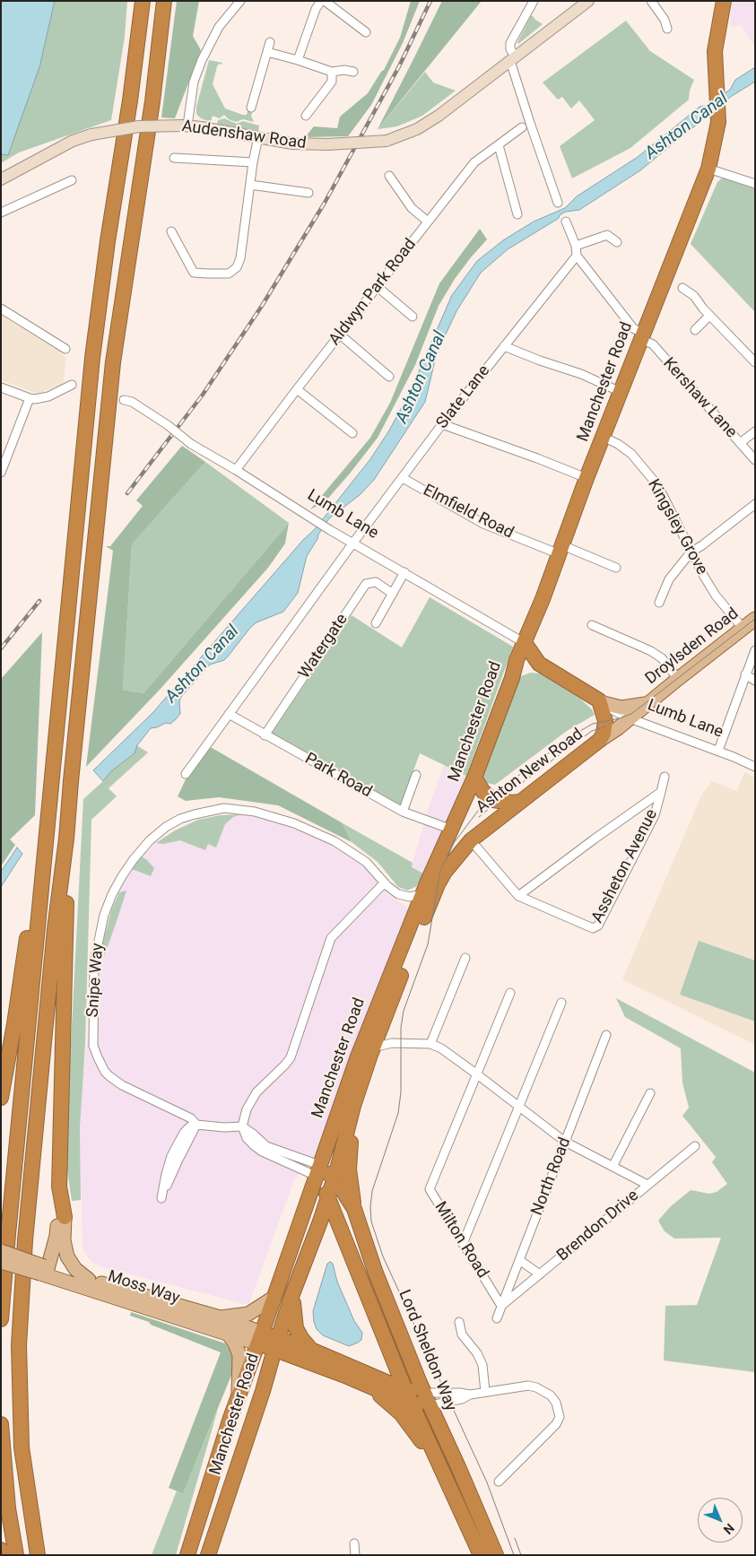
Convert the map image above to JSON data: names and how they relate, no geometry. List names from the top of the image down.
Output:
{
  "streets": {
    "highway": [
      "Manchester Road",
      "Lumb Lane",
      "Ashton New Road",
      "Moss Way",
      "Lord Sheldon Way"
    ],
    "main road": ["Audenshaw Road", "Droylsden Road"],
    "street": [
      "Aldwyn Park Road",
      "Slate Lane",
      "Kershaw Lane",
      "Elmfield Road",
      "Kingsley Grove",
      "Watergate",
      "Park Road",
      "Assheton Avenue",
      "Snipe Way",
      "North Road",
      "Brendon Drive",
      "Milton Road"
    ]
  },
  "crossings": [
    ["Aldwyn Park Road", "Lumb Lane"],
    ["Manchester Road", "Kershaw Lane"],
    ["Manchester Road", "Elmfield Road"],
    ["Manchester Road", "Lumb Lane"],
    ["Manchester Road", "Kingsley Grove"],
    ["Manchester Road", "Ashton New Road"],
    ["Manchester Road", "Park Road"],
    ["Manchester Road", "Snipe Way"],
    ["Manchester Road", "Moss Way"],
    ["Manchester Road", "Lord Sheldon Way"],
    ["Slate Lane", "Kershaw Lane"],
    ["Slate Lane", "Elmfield Road"],
    ["Slate Lane", "Lumb Lane"],
    ["Lumb Lane", "Droylsden Road"],
    ["Lumb Lane", "Ashton New Road"],
    ["Kingsley Grove", "Droylsden Road"],
    ["Watergate", "Park Road"],
    ["Droylsden Road", "Ashton New Road"],
    ["Ashton New Road", "Assheton Avenue"],
    ["North Road", "Brendon Drive"],
    ["North Road", "Milton Road"],
    ["Brendon Drive", "Milton Road"]
  ],
  "water": ["Ashton Canal"],
  "north": "bottom right"
}
